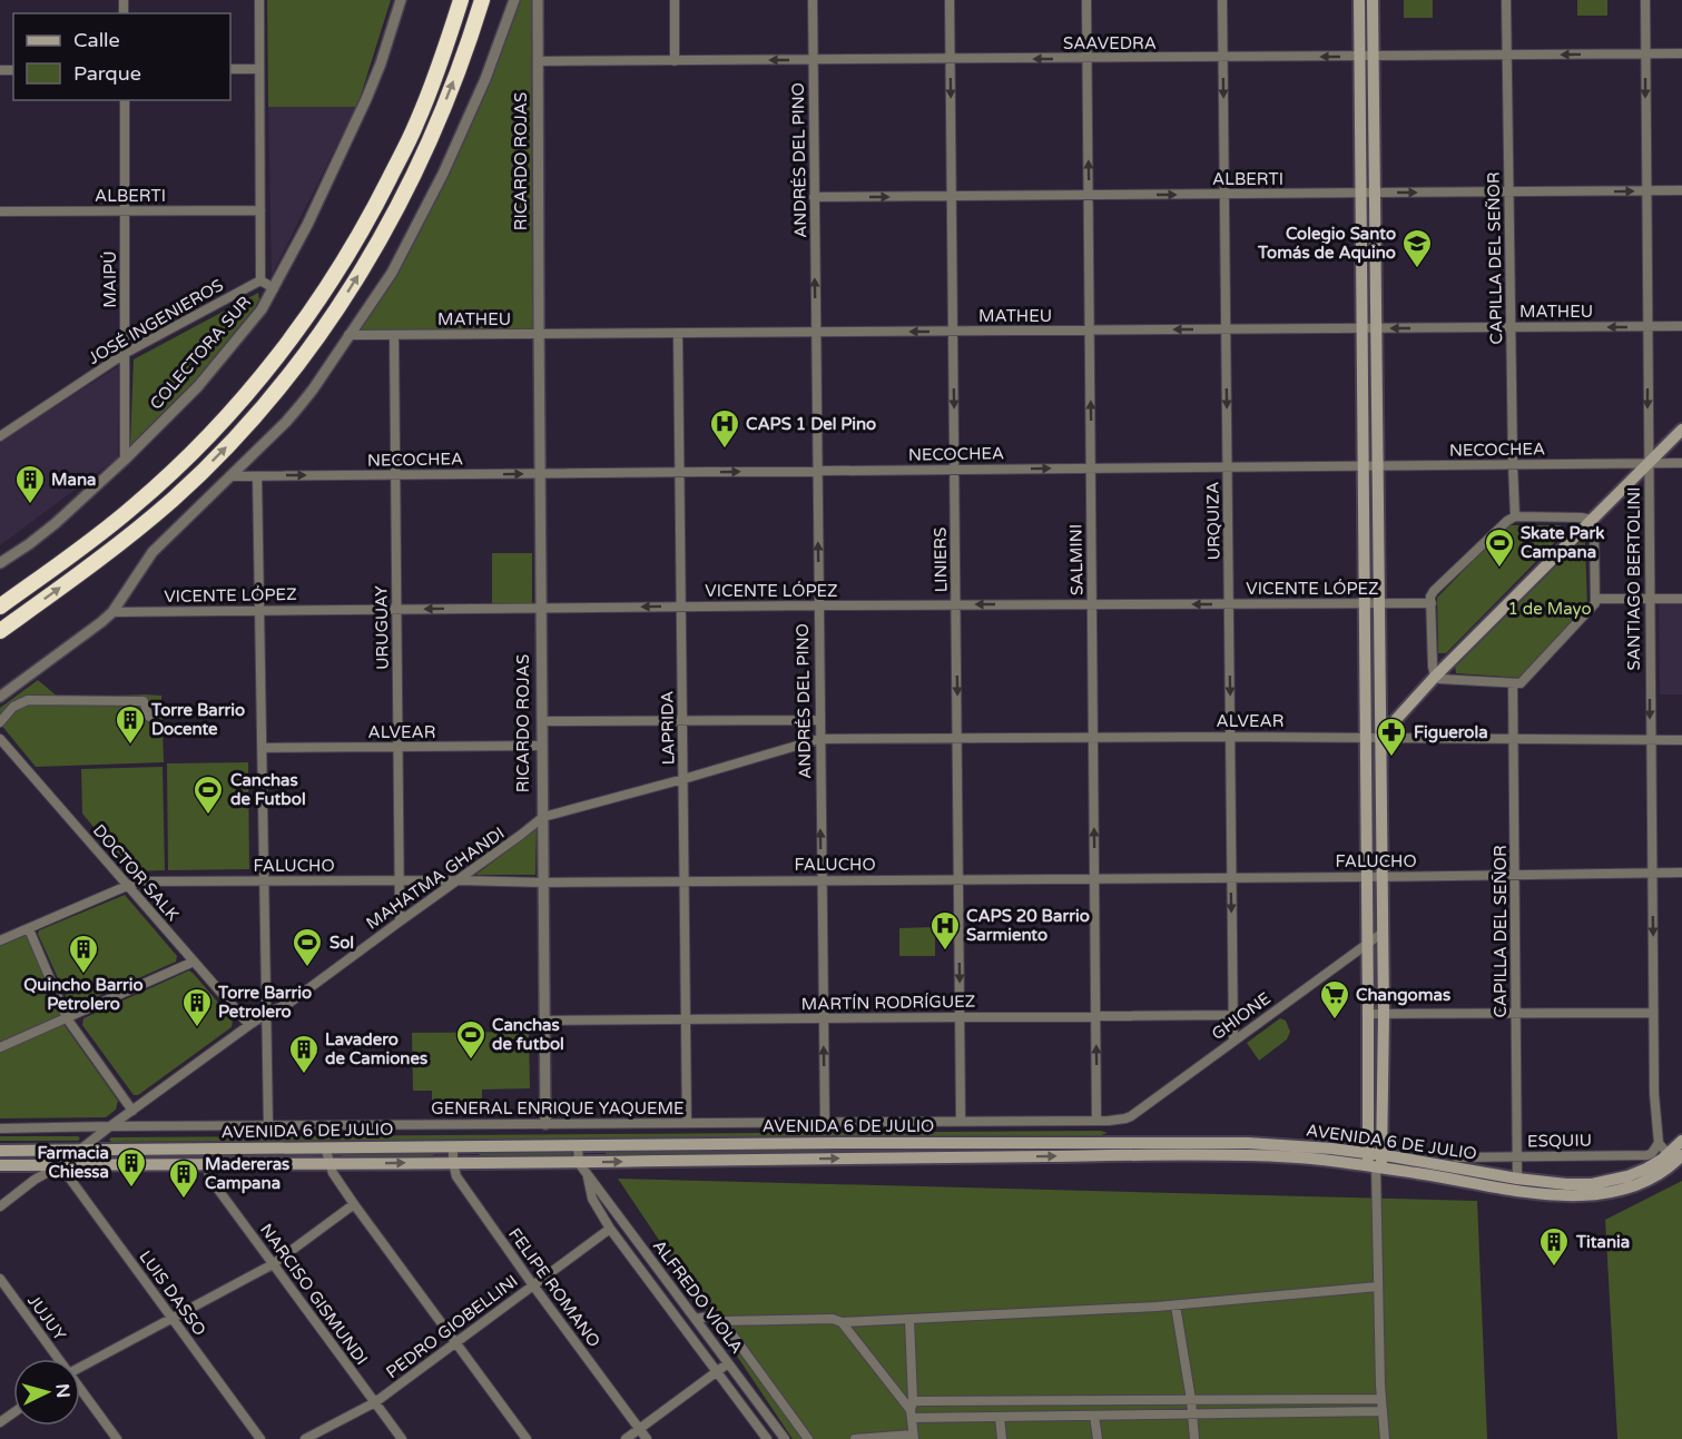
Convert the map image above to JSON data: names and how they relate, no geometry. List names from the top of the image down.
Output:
{
  "streets": {
    "main road": ["AVENIDA 6 DE JULIO"],
    "street": [
      "SAAVEDRA",
      "ANDRÉS DEL PINO",
      "RICARDO ROJAS",
      "ALBERTI",
      "CAPILLA DEL SEÑOR",
      "MAIPÚ",
      "MATHEU",
      "JOSÉ INGENIEROS",
      "COLECTORA SUR",
      "NECOCHEA",
      "URQUIZA",
      "LINIERS",
      "SALMINI",
      "SANTIAGO BERTOLINI",
      "VICENTE LÓPEZ",
      "URUGUAY",
      "ALVEAR",
      "LAPRIDA",
      "FALUCHO",
      "DOCTOR SALK",
      "MAHATMA GHANDI",
      "MARTÍN RODRÍGUEZ",
      "GHIONE",
      "GENERAL ENRIQUE YAQUEME",
      "ESQUIU",
      "FELIPE ROMANO",
      "LUIS DASSO",
      "NARCISO GISMUNDI",
      "ALFREDO VIOLA",
      "JUJUY",
      "PEDRO GIOBELLINI"
    ]
  },
  "crossings": [
    ["SAAVEDRA", "ANDRÉS DEL PINO"],
    ["SAAVEDRA", "RICARDO ROJAS"],
    ["SAAVEDRA", "CAPILLA DEL SEÑOR"],
    ["SAAVEDRA", "URQUIZA"],
    ["SAAVEDRA", "LINIERS"],
    ["SAAVEDRA", "SALMINI"],
    ["SAAVEDRA", "SANTIAGO BERTOLINI"],
    ["ANDRÉS DEL PINO", "ALBERTI"],
    ["ANDRÉS DEL PINO", "MATHEU"],
    ["ANDRÉS DEL PINO", "NECOCHEA"],
    ["ANDRÉS DEL PINO", "VICENTE LÓPEZ"],
    ["ANDRÉS DEL PINO", "ALVEAR"],
    ["ANDRÉS DEL PINO", "FALUCHO"],
    ["ANDRÉS DEL PINO", "MAHATMA GHANDI"],
    ["ANDRÉS DEL PINO", "MARTÍN RODRÍGUEZ"],
    ["ANDRÉS DEL PINO", "GENERAL ENRIQUE YAQUEME"],
    ["RICARDO ROJAS", "MATHEU"],
    ["RICARDO ROJAS", "NECOCHEA"],
    ["RICARDO ROJAS", "VICENTE LÓPEZ"],
    ["RICARDO ROJAS", "ALVEAR"],
    ["RICARDO ROJAS", "FALUCHO"],
    ["RICARDO ROJAS", "MAHATMA GHANDI"],
    ["RICARDO ROJAS", "MARTÍN RODRÍGUEZ"],
    ["RICARDO ROJAS", "GENERAL ENRIQUE YAQUEME"],
    ["ALBERTI", "CAPILLA DEL SEÑOR"],
    ["ALBERTI", "MAIPÚ"],
    ["ALBERTI", "URQUIZA"],
    ["ALBERTI", "LINIERS"],
    ["ALBERTI", "SALMINI"],
    ["ALBERTI", "SANTIAGO BERTOLINI"],
    ["CAPILLA DEL SEÑOR", "MATHEU"],
    ["CAPILLA DEL SEÑOR", "NECOCHEA"],
    ["CAPILLA DEL SEÑOR", "ALVEAR"],
    ["CAPILLA DEL SEÑOR", "FALUCHO"],
    ["CAPILLA DEL SEÑOR", "AVENIDA 6 DE JULIO"],
    ["CAPILLA DEL SEÑOR", "ESQUIU"],
    ["MAIPÚ", "JOSÉ INGENIEROS"],
    ["MAIPÚ", "COLECTORA SUR"],
    ["MATHEU", "URQUIZA"],
    ["MATHEU", "LINIERS"],
    ["MATHEU", "SALMINI"],
    ["MATHEU", "SANTIAGO BERTOLINI"],
    ["MATHEU", "URUGUAY"],
    ["MATHEU", "LAPRIDA"],
    ["NECOCHEA", "URQUIZA"],
    ["NECOCHEA", "LINIERS"],
    ["NECOCHEA", "SALMINI"],
    ["NECOCHEA", "SANTIAGO BERTOLINI"],
    ["NECOCHEA", "URUGUAY"],
    ["NECOCHEA", "LAPRIDA"],
    ["URQUIZA", "VICENTE LÓPEZ"],
    ["URQUIZA", "ALVEAR"],
    ["URQUIZA", "FALUCHO"],
    ["URQUIZA", "MARTÍN RODRÍGUEZ"],
    ["URQUIZA", "GHIONE"],
    ["LINIERS", "VICENTE LÓPEZ"],
    ["LINIERS", "ALVEAR"],
    ["LINIERS", "FALUCHO"],
    ["LINIERS", "MARTÍN RODRÍGUEZ"],
    ["LINIERS", "GENERAL ENRIQUE YAQUEME"],
    ["SALMINI", "VICENTE LÓPEZ"],
    ["SALMINI", "ALVEAR"],
    ["SALMINI", "FALUCHO"],
    ["SALMINI", "MARTÍN RODRÍGUEZ"],
    ["SALMINI", "GENERAL ENRIQUE YAQUEME"],
    ["SANTIAGO BERTOLINI", "ALVEAR"],
    ["SANTIAGO BERTOLINI", "FALUCHO"],
    ["SANTIAGO BERTOLINI", "ESQUIU"],
    ["VICENTE LÓPEZ", "URUGUAY"],
    ["VICENTE LÓPEZ", "LAPRIDA"],
    ["URUGUAY", "ALVEAR"],
    ["URUGUAY", "FALUCHO"],
    ["URUGUAY", "MAHATMA GHANDI"],
    ["ALVEAR", "MAHATMA GHANDI"],
    ["LAPRIDA", "FALUCHO"],
    ["LAPRIDA", "MAHATMA GHANDI"],
    ["LAPRIDA", "MARTÍN RODRÍGUEZ"],
    ["LAPRIDA", "GENERAL ENRIQUE YAQUEME"],
    ["FALUCHO", "DOCTOR SALK"],
    ["FALUCHO", "MAHATMA GHANDI"],
    ["DOCTOR SALK", "MAHATMA GHANDI"],
    ["MAHATMA GHANDI", "GENERAL ENRIQUE YAQUEME"],
    ["MAHATMA GHANDI", "AVENIDA 6 DE JULIO"],
    ["MAHATMA GHANDI", "LUIS DASSO"],
    ["GHIONE", "GENERAL ENRIQUE YAQUEME"],
    ["AVENIDA 6 DE JULIO", "FELIPE ROMANO"],
    ["AVENIDA 6 DE JULIO", "LUIS DASSO"],
    ["AVENIDA 6 DE JULIO", "NARCISO GISMUNDI"],
    ["AVENIDA 6 DE JULIO", "ALFREDO VIOLA"],
    ["FELIPE ROMANO", "PEDRO GIOBELLINI"],
    ["NARCISO GISMUNDI", "PEDRO GIOBELLINI"],
    ["ALFREDO VIOLA", "PEDRO GIOBELLINI"]
  ],
  "one_way": [
    "SAAVEDRA",
    "ANDRÉS DEL PINO",
    "ALBERTI",
    "MATHEU",
    "NECOCHEA",
    "URQUIZA",
    "LINIERS",
    "SALMINI",
    "SANTIAGO BERTOLINI",
    "VICENTE LÓPEZ"
  ],
  "parks": ["1 de Mayo"],
  "places": {
    "school or university": ["Colegio Santo Tomás de Aquino"],
    "hospital": ["CAPS 1 Del Pino", "CAPS 20 Barrio Sarmiento"],
    "building": [
      "Mana",
      "Torre Barrio Docente",
      "Quincho Barrio Petrolero",
      "Torre Barrio Petrolero",
      "Lavadero de Camiones",
      "Farmacia Chiessa",
      "Madereras Campana",
      "Titania"
    ],
    "sports": [
      "Skate Park Campana",
      "Canchas de Futbol",
      "Sol",
      "Canchas de futbol"
    ],
    "pharmacy": ["Figuerola"],
    "supermarket": ["Changomas"]
  },
  "legend": ["Calle", "Parque"],
  "north": "right"
}
